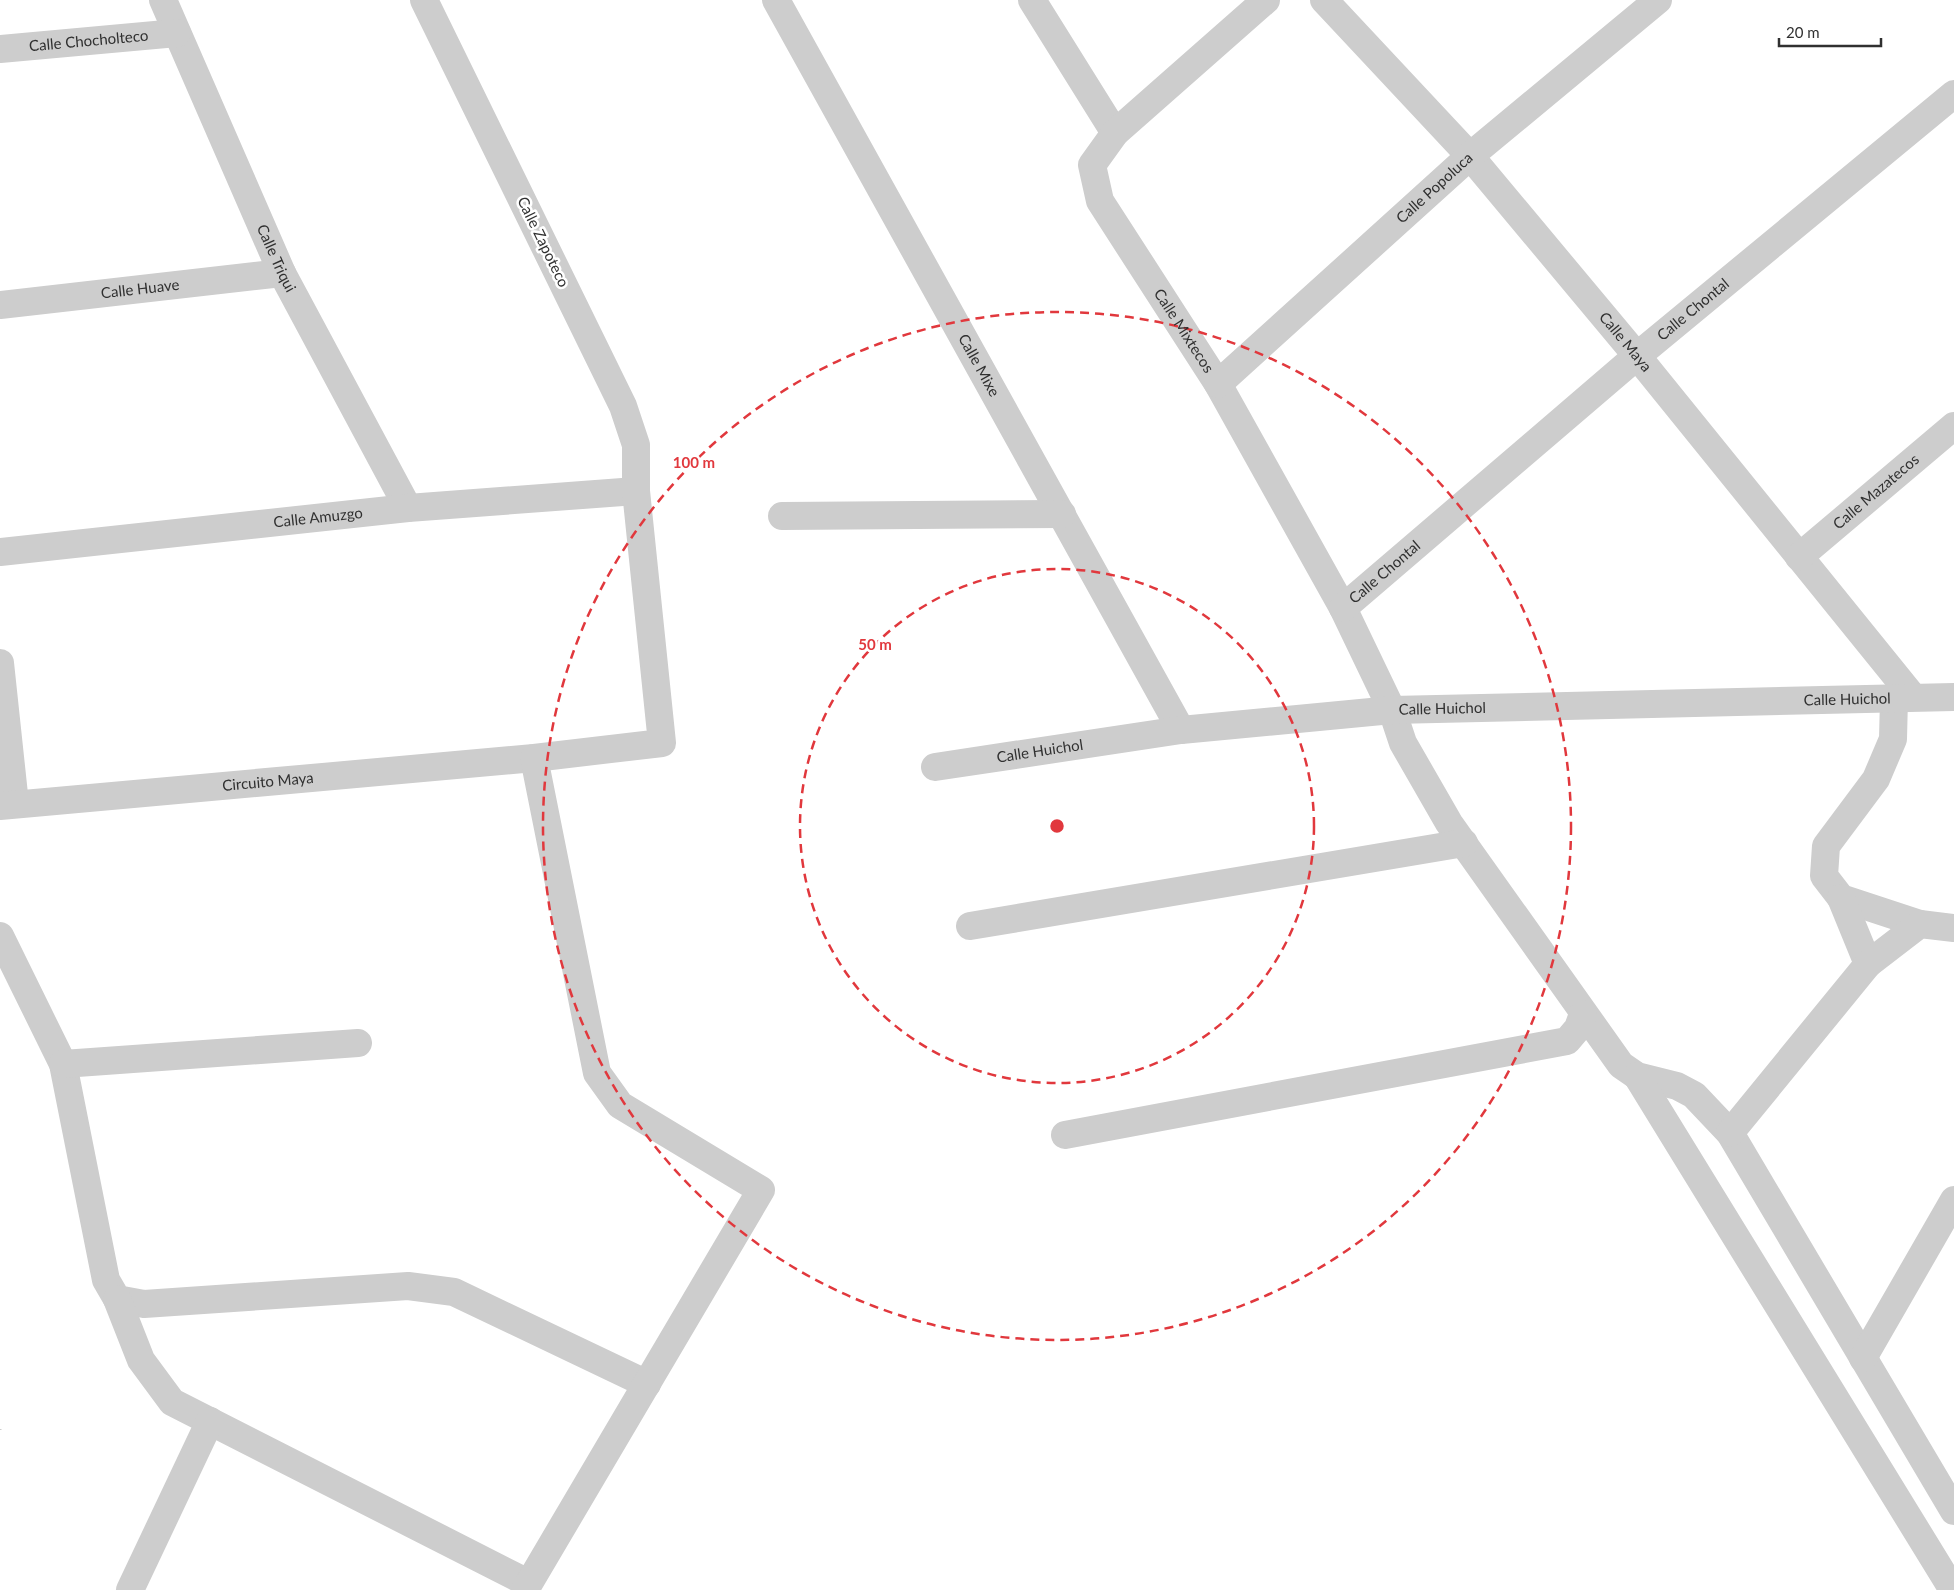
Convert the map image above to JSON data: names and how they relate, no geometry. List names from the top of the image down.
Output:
{
  "streets": {
    "street": [
      "Calle Chocholteco",
      "Calle Popoluca",
      "Calle Zapoteco",
      "Calle Triqui",
      "Calle Huave",
      "Calle Chontal",
      "Calle Mixtecos",
      "Calle Maya",
      "Calle Mixe",
      "Calle Mazatecos",
      "Calle Amuzgo",
      "Calle Huichol",
      "Circuito Maya"
    ]
  },
  "crossings": [
    ["Calle Chocholteco", "Calle Triqui"],
    ["Calle Popoluca", "Calle Mixtecos"],
    ["Calle Popoluca", "Calle Maya"],
    ["Calle Zapoteco", "Calle Amuzgo"],
    ["Calle Zapoteco", "Circuito Maya"],
    ["Calle Triqui", "Calle Huave"],
    ["Calle Triqui", "Calle Amuzgo"],
    ["Calle Chontal", "Calle Mixtecos"],
    ["Calle Chontal", "Calle Maya"],
    ["Calle Mixtecos", "Calle Huichol"],
    ["Calle Maya", "Calle Mazatecos"],
    ["Calle Maya", "Calle Huichol"],
    ["Calle Mixe", "Calle Huichol"]
  ],
  "scale_bar": "20 m",
  "rings": ["100 m", "50 m"]
}
